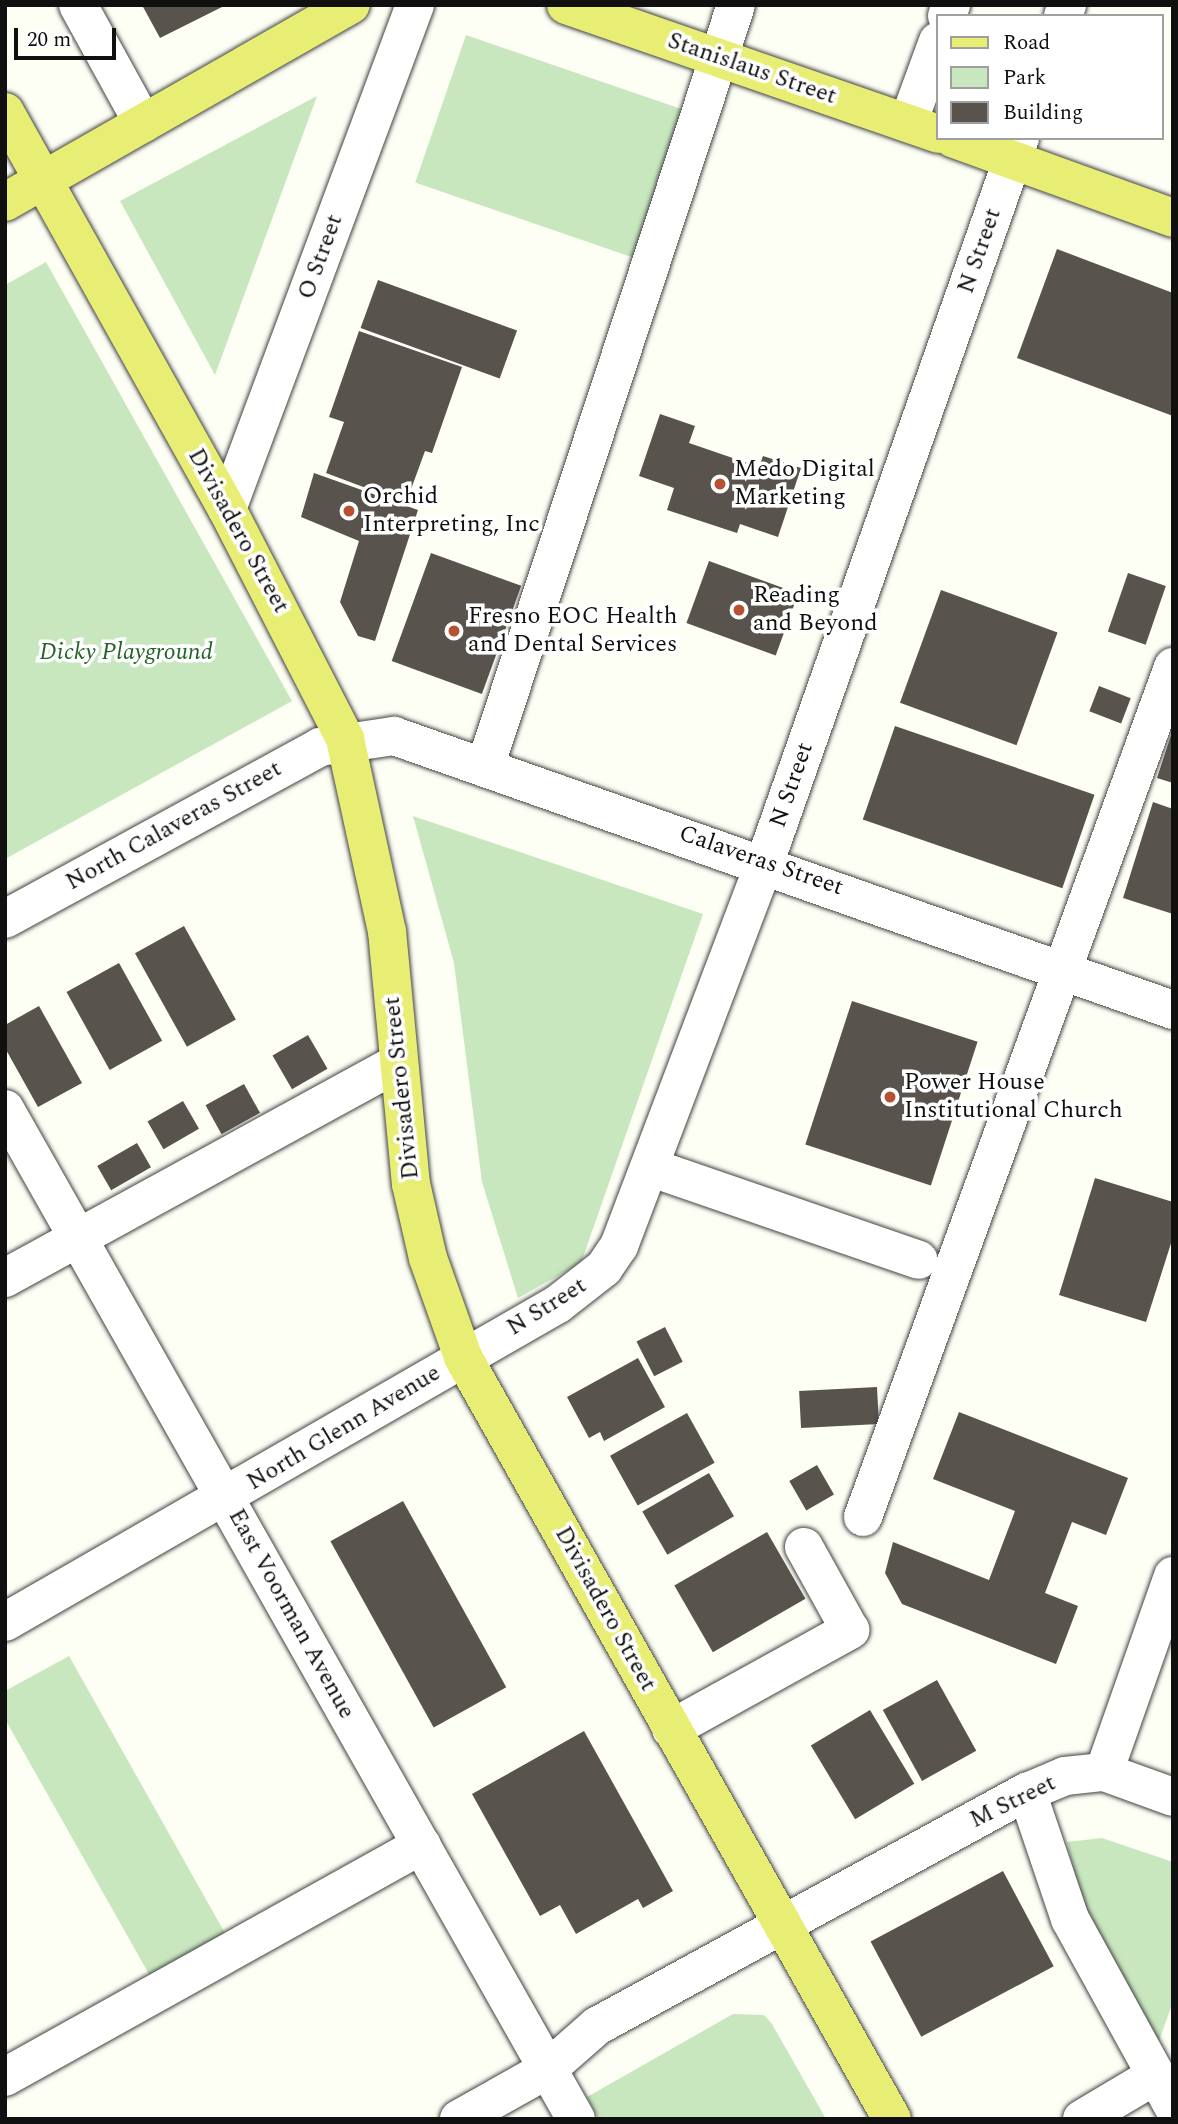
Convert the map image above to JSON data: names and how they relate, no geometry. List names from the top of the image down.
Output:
{
  "streets": {
    "main road": ["Stanislaus Street", "Divisadero Street"],
    "street": [
      "N Street",
      "O Street",
      "North Calaveras Street",
      "Calaveras Street",
      "North Glenn Avenue",
      "East Voorman Avenue",
      "M Street"
    ]
  },
  "crossings": [
    ["N Street", "Divisadero Street"],
    ["N Street", "Calaveras Street"],
    ["N Street", "North Glenn Avenue"],
    ["O Street", "Divisadero Street"],
    ["Divisadero Street", "North Calaveras Street"],
    ["Divisadero Street", "Calaveras Street"],
    ["Divisadero Street", "North Glenn Avenue"],
    ["Divisadero Street", "M Street"],
    ["North Calaveras Street", "Calaveras Street"],
    ["North Glenn Avenue", "East Voorman Avenue"],
    ["East Voorman Avenue", "M Street"]
  ],
  "parks": ["Dicky Playground"],
  "places": [
    "Medo Digital Marketing",
    "Orchid Interpreting, Inc",
    "Reading and Beyond",
    "Fresno EOC Health and Dental Services",
    "Power House Institutional Church"
  ],
  "legend": ["Road", "Park", "Building"],
  "scale_bar": "20 m"
}
